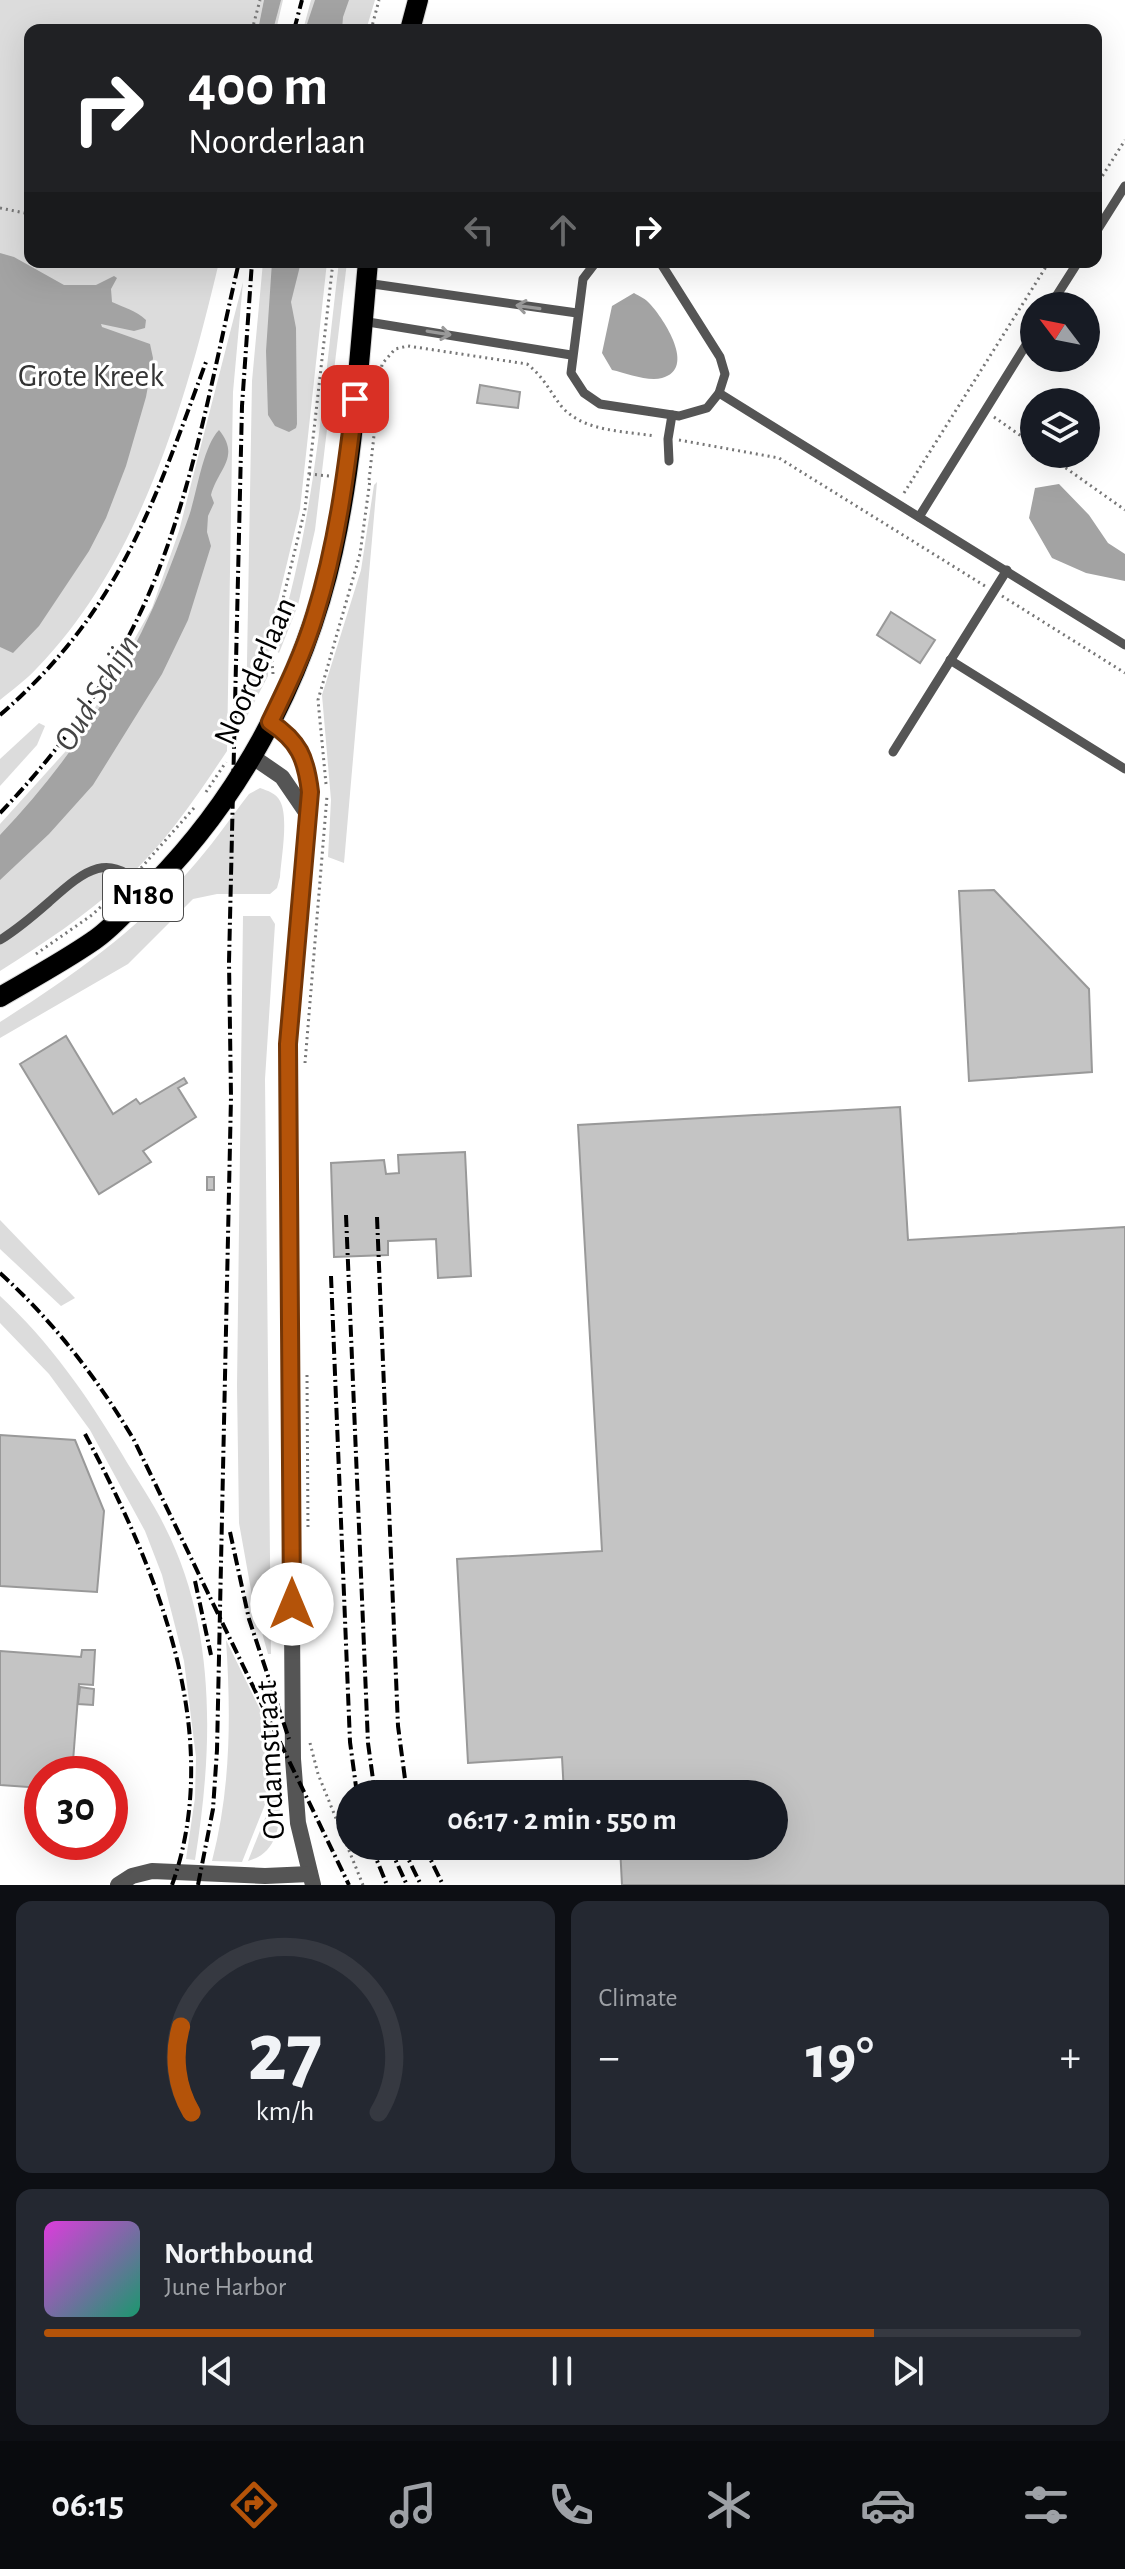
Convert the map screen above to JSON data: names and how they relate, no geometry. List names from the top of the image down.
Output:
{
  "streets": {
    "main road": ["Noorderlaan", "N180"],
    "street": ["Ordamstraat"]
  },
  "crossings": [
    ["Noorderlaan", "Ordamstraat"]
  ],
  "water": ["Oud Schijn"],
  "parks": ["Grote Kreek"],
  "north": "top left",
  "page": {
    "turn": ["400 m", "Noorderlaan"],
    "limit": "30",
    "trip": "06:17 · 2 min · 550 m",
    "tile": "Climate",
    "heat": ["−", "19°", "+"],
    "song": ["Northbound", "June Harbor"],
    "tabs": "06:15",
    "gauge": ["27", "km/h"]
  }
}
